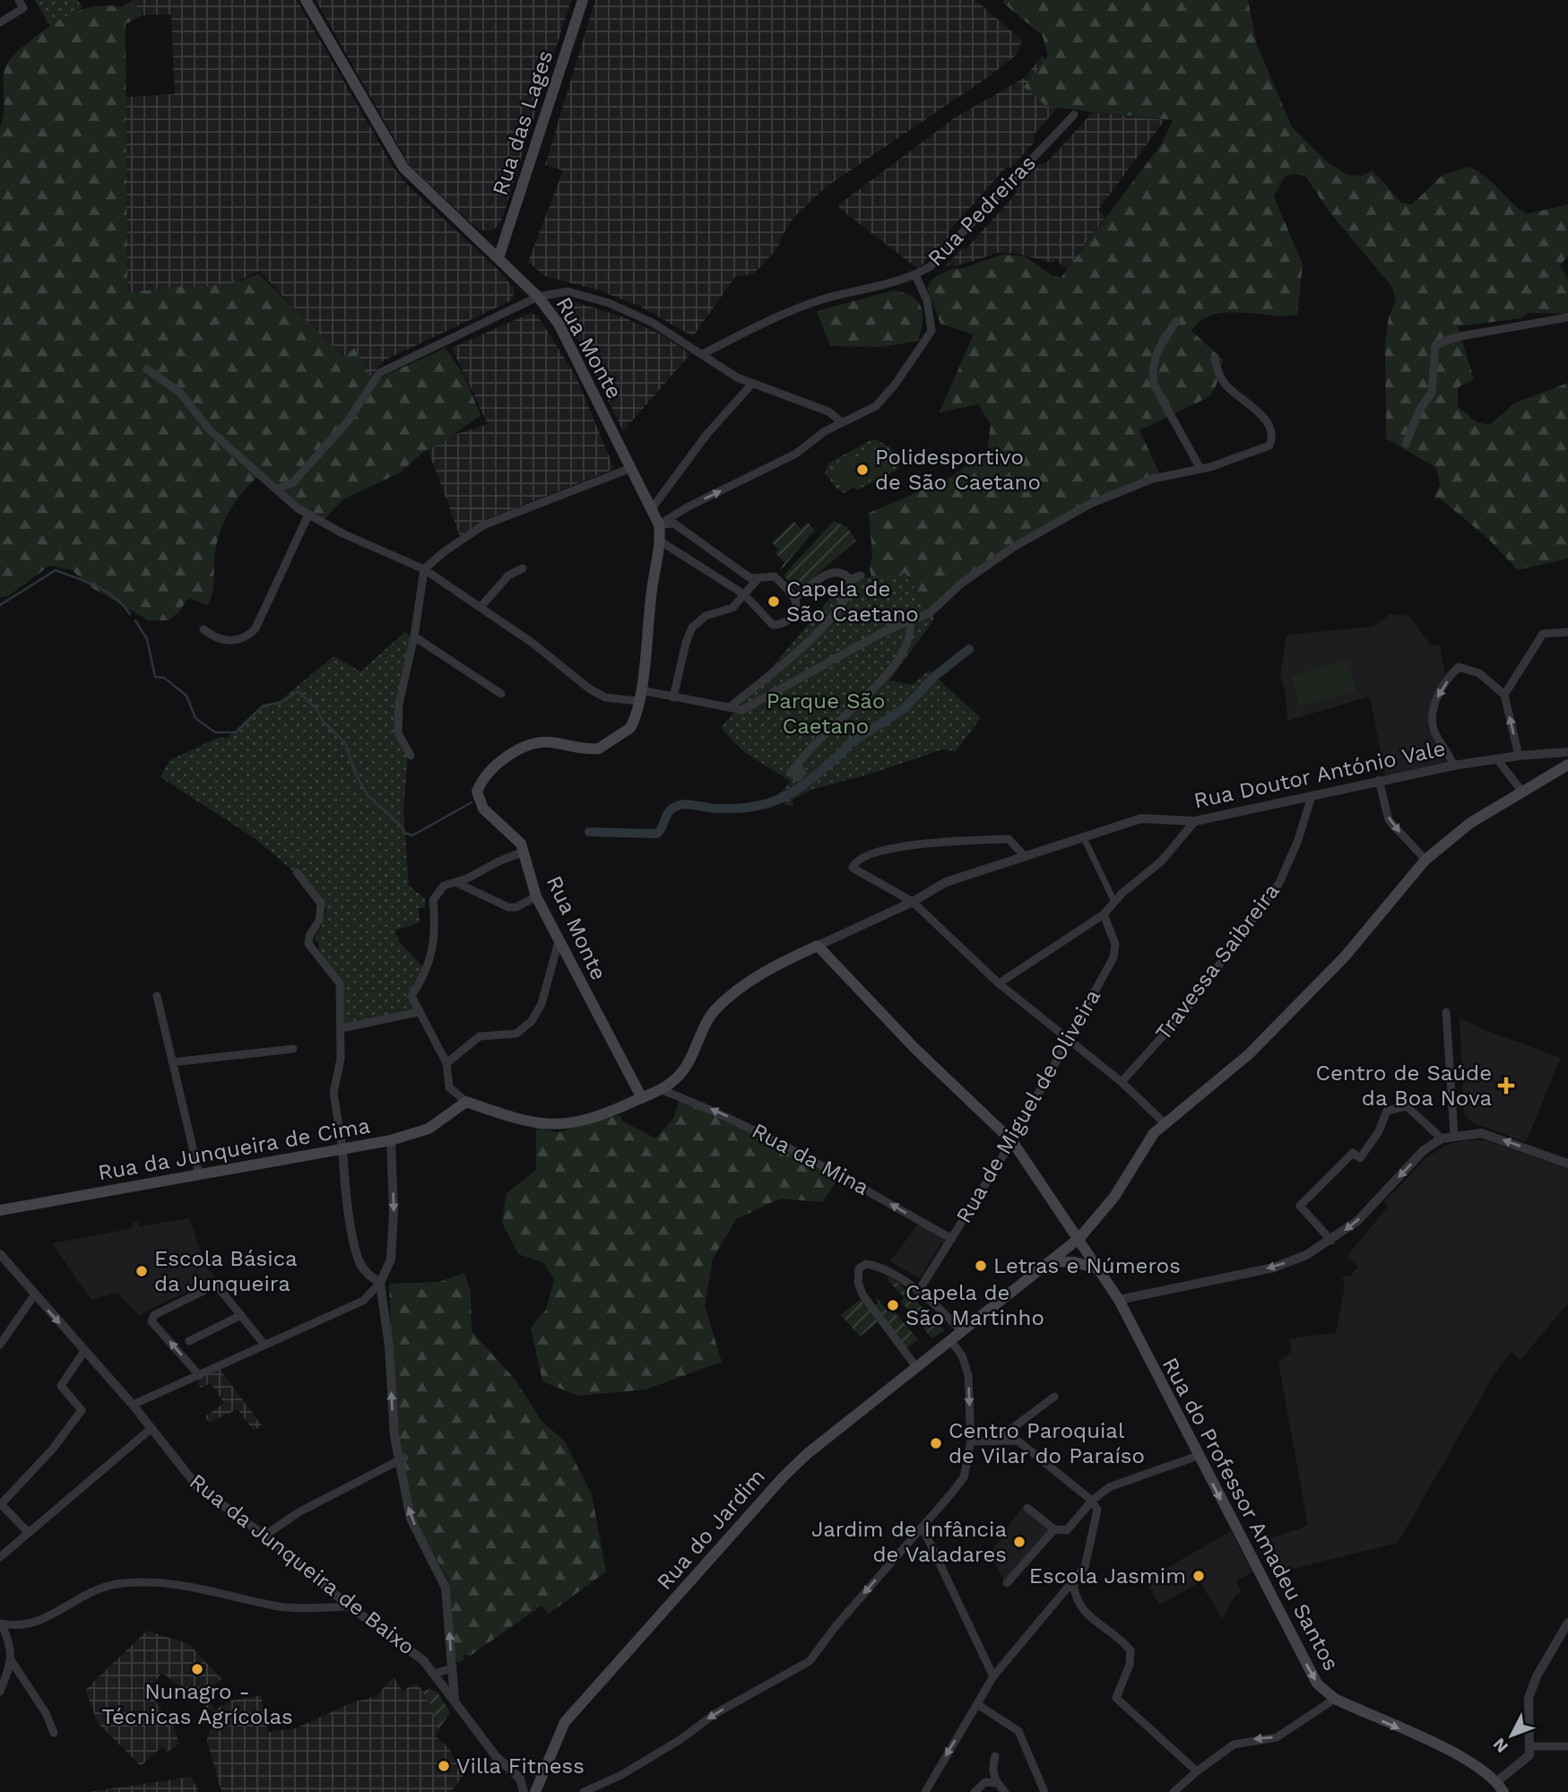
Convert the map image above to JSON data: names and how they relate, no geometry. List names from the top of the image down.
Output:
{
  "streets": {
    "main road": [
      "Rua das Lages",
      "Rua Monte",
      "Rua Doutor António Vale",
      "Rua da Junqueira de Cima",
      "Rua do Professor Amadeu Santos",
      "Rua do Jardim"
    ],
    "street": [
      "Rua Pedreiras",
      "Travessa Saibreira",
      "Rua de Miguel de Oliveira",
      "Rua da Mina",
      "Rua da Junqueira de Baixo"
    ]
  },
  "crossings": [
    ["Rua das Lages", "Rua Monte"],
    ["Rua Doutor António Vale", "Travessa Saibreira"],
    ["Rua Doutor António Vale", "Rua da Mina"],
    ["Rua Doutor António Vale", "Rua do Professor Amadeu Santos"],
    ["Rua de Miguel de Oliveira", "Rua da Mina"],
    ["Rua de Miguel de Oliveira", "Rua do Professor Amadeu Santos"],
    ["Rua do Professor Amadeu Santos", "Rua do Jardim"]
  ],
  "one_way": ["Rua da Mina", "Rua do Professor Amadeu Santos"],
  "parks": ["Parque São Caetano"],
  "places": {
    "other": [
      "Polidesportivo de São Caetano",
      "Capela de São Caetano",
      "Letras e Números",
      "Escola Básica da Junqueira",
      "Capela de São Martinho",
      "Centro Paroquial de Vilar do Paraíso",
      "Jardim de Infância de Valadares",
      "Escola Jasmim",
      "Nunagro - Técnicas Agrícolas",
      "Villa Fitness"
    ],
    "health": ["Centro de Saúde da Boa Nova"]
  },
  "north": "bottom left"
}
